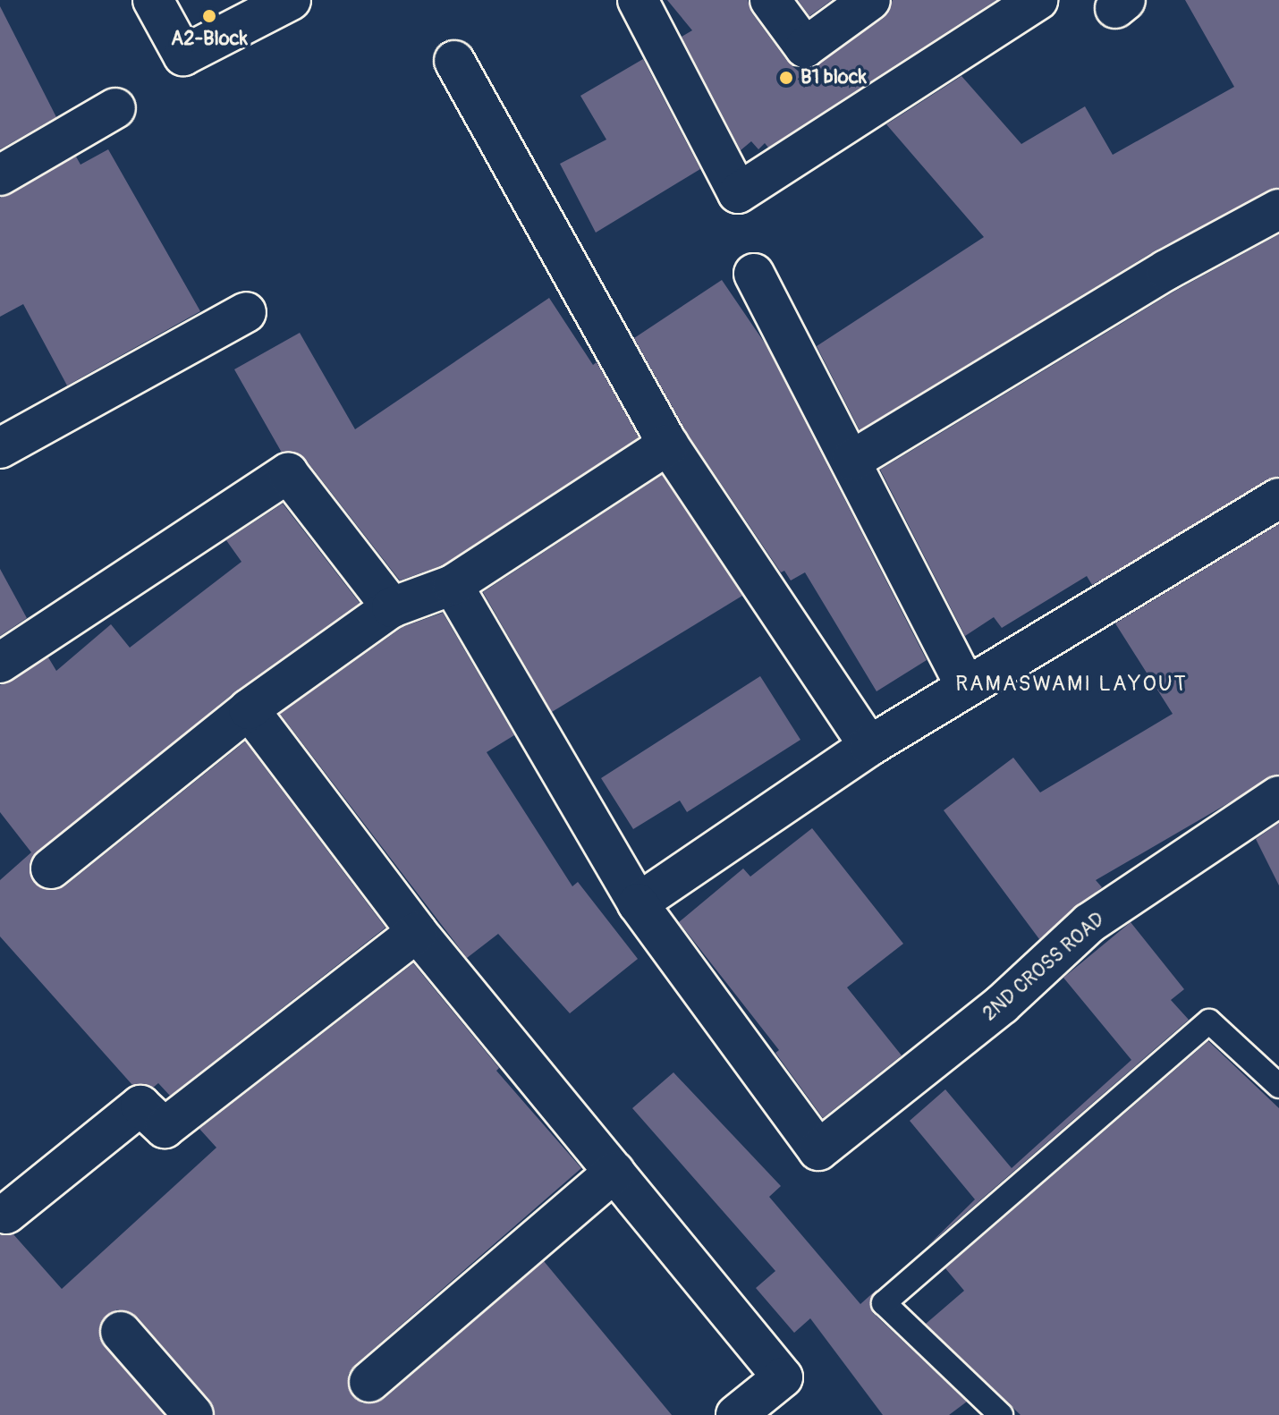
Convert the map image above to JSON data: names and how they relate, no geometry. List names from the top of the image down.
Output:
{
  "streets": {
    "street": ["2ND CROSS ROAD"]
  },
  "districts": ["RAMASWAMI LAYOUT"],
  "places": ["A2-Block", "B1 block"]
}
